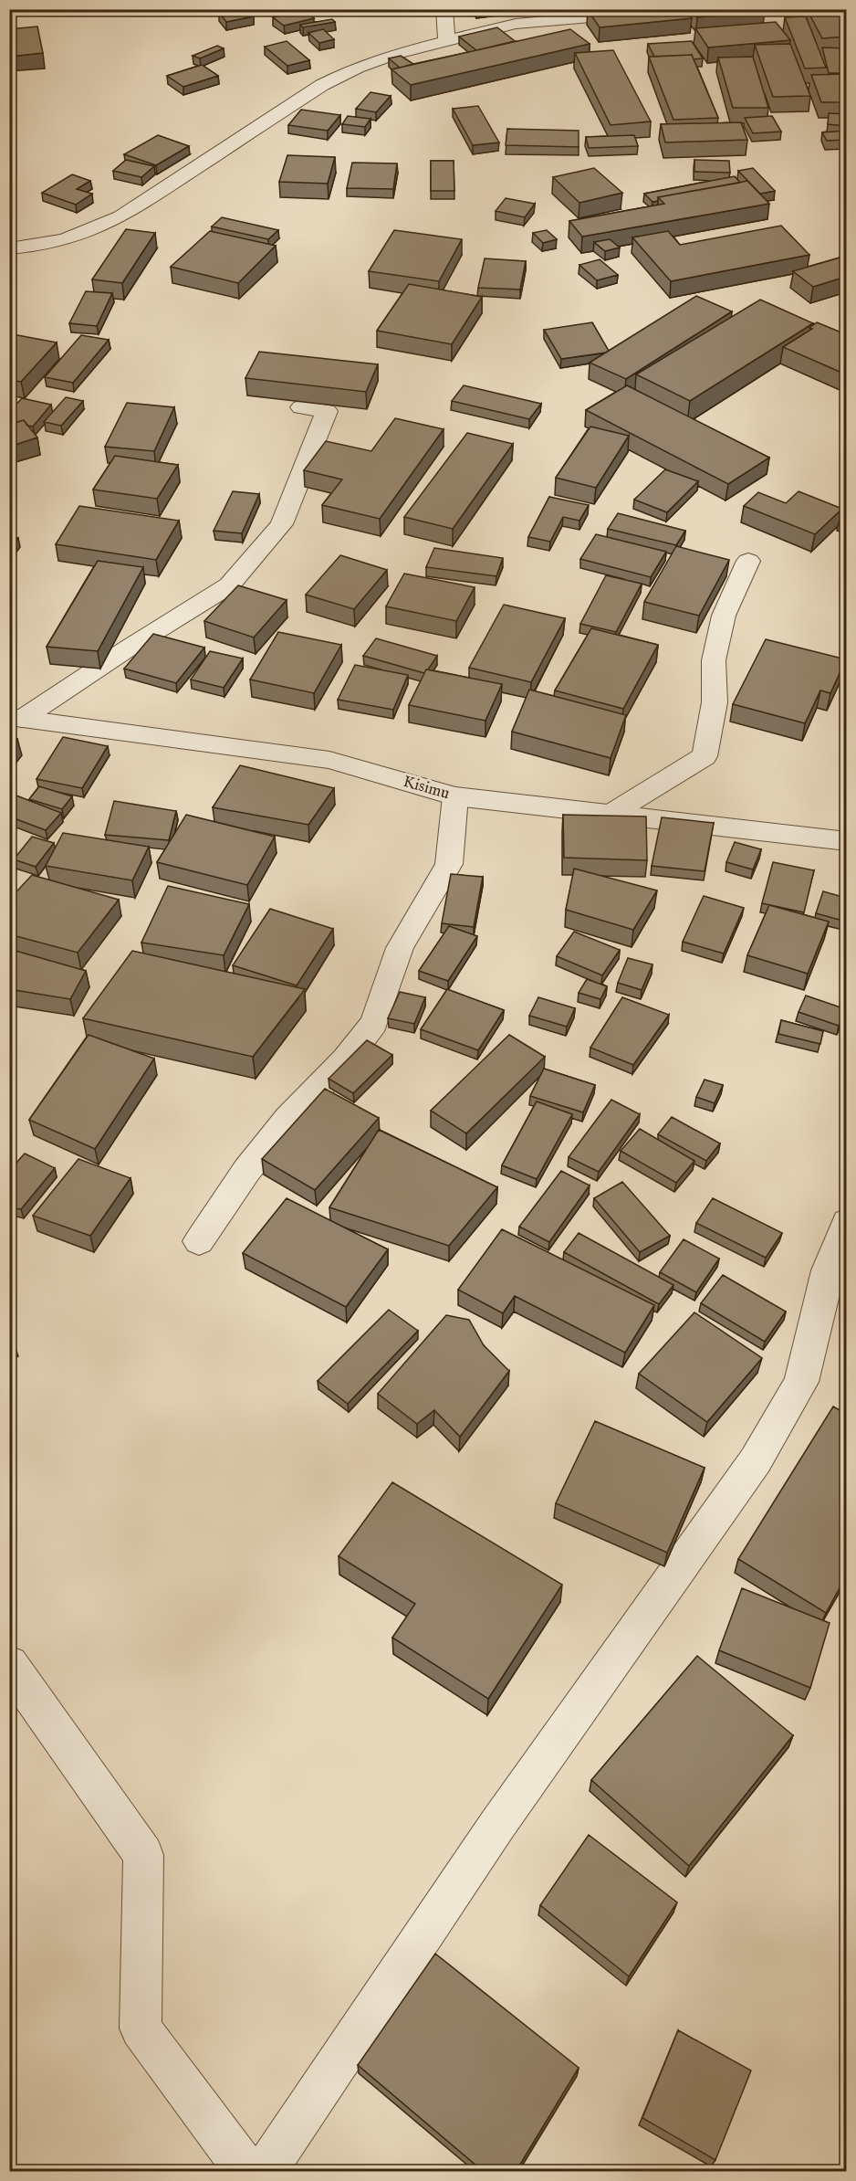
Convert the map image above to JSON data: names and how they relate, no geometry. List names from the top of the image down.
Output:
{
  "streets": {
    "street": ["Kisimu"]
  }
}
